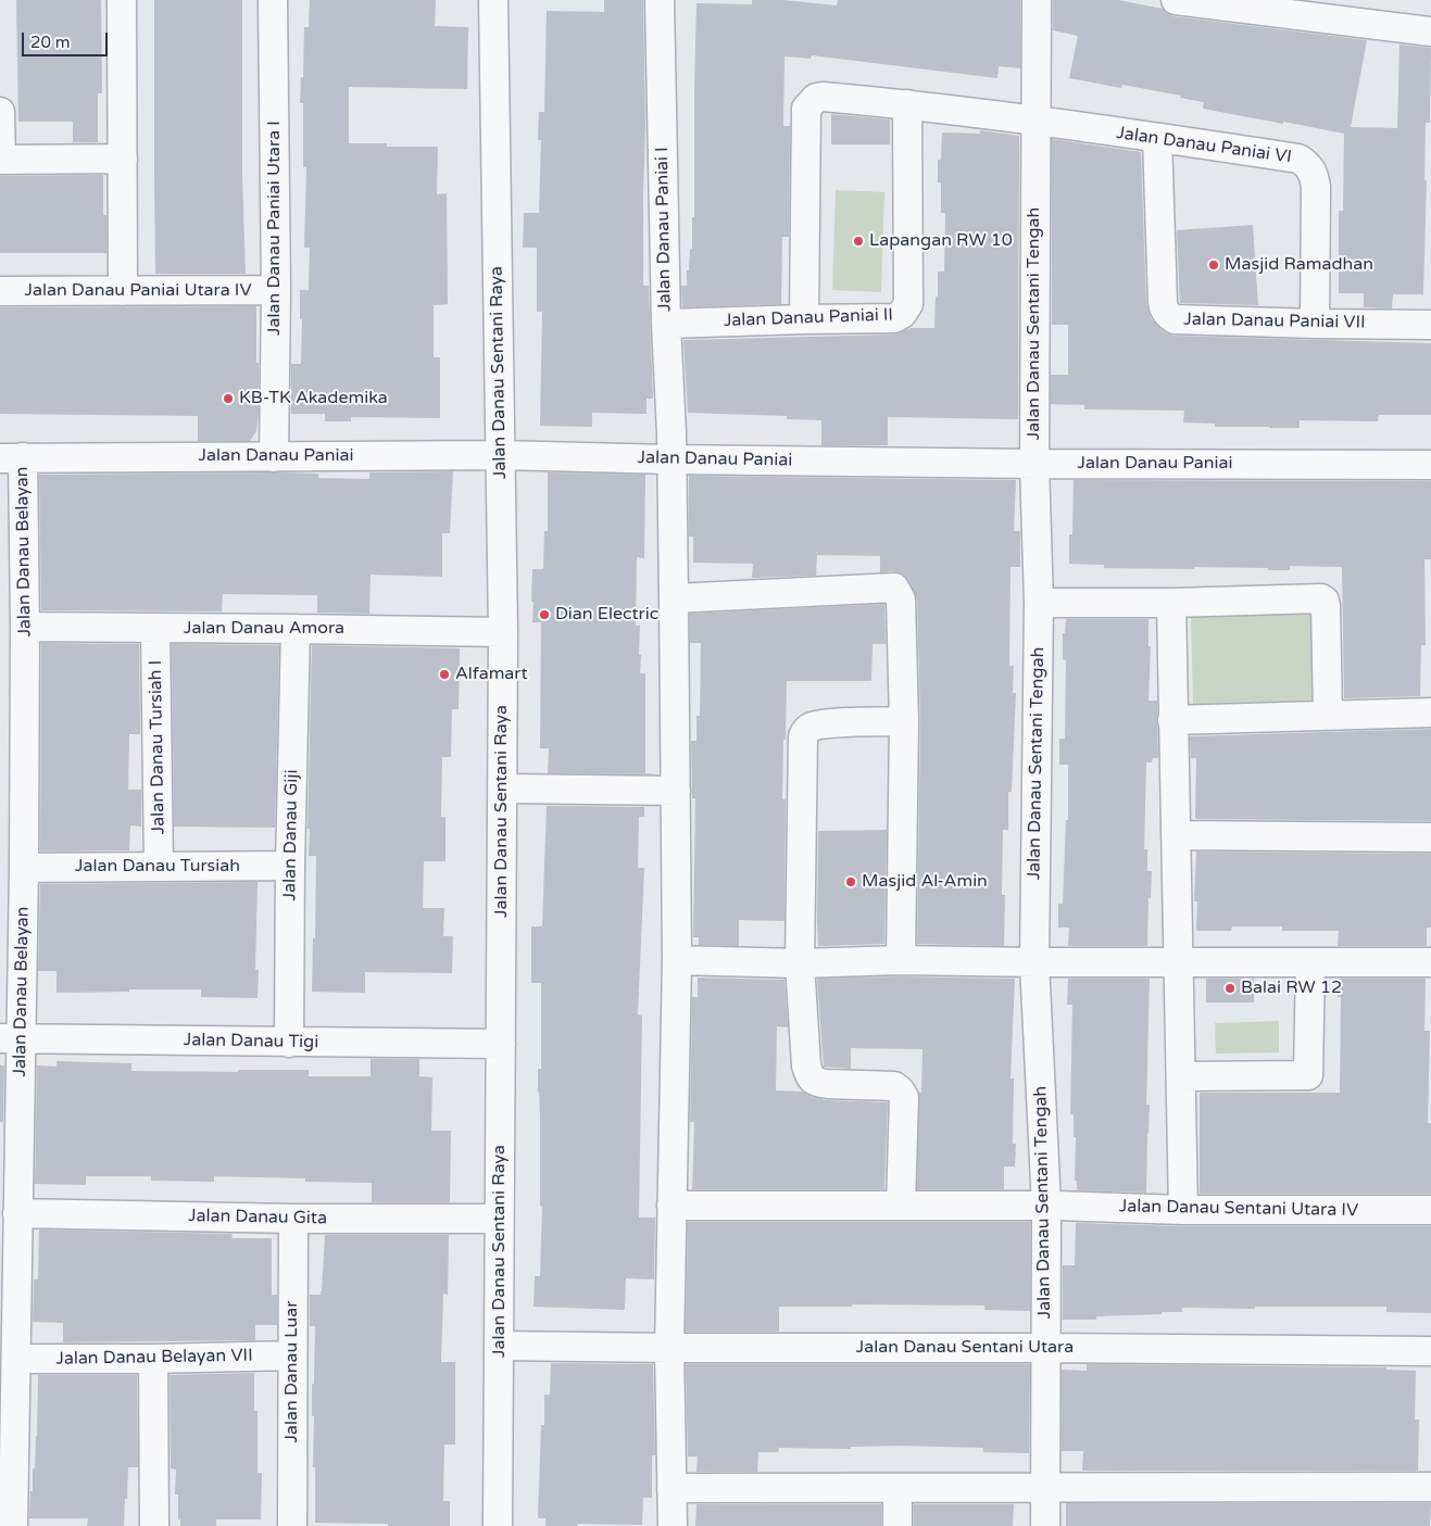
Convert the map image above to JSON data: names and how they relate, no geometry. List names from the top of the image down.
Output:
{
  "streets": {
    "street": [
      "Jalan Danau Paniai VI",
      "Jalan Danau Paniai Utara I",
      "Jalan Danau Paniai I",
      "Jalan Danau Paniai Utara IV",
      "Jalan Danau Paniai II",
      "Jalan Danau Paniai VII",
      "Jalan Danau Sentani Tengah",
      "Jalan Danau Sentani Raya",
      "Jalan Danau Paniai",
      "Jalan Danau Belayan",
      "Jalan Danau Amora",
      "Jalan Danau Tursiah I",
      "Jalan Danau Giji",
      "Jalan Danau Tursiah",
      "Jalan Danau Tigi",
      "Jalan Danau Sentani Utara IV",
      "Jalan Danau Gita",
      "Jalan Danau Sentani Utara",
      "Jalan Danau Belayan VII",
      "Jalan Danau Luar"
    ]
  },
  "crossings": [
    ["Jalan Danau Paniai VI", "Jalan Danau Paniai II"],
    ["Jalan Danau Paniai VI", "Jalan Danau Paniai VII"],
    ["Jalan Danau Paniai VI", "Jalan Danau Sentani Tengah"],
    ["Jalan Danau Paniai Utara I", "Jalan Danau Paniai Utara IV"],
    ["Jalan Danau Paniai Utara I", "Jalan Danau Paniai"],
    ["Jalan Danau Paniai I", "Jalan Danau Paniai II"],
    ["Jalan Danau Paniai I", "Jalan Danau Paniai"],
    ["Jalan Danau Paniai I", "Jalan Danau Sentani Utara IV"],
    ["Jalan Danau Paniai I", "Jalan Danau Sentani Utara"],
    ["Jalan Danau Sentani Tengah", "Jalan Danau Paniai"],
    ["Jalan Danau Sentani Tengah", "Jalan Danau Sentani Utara IV"],
    ["Jalan Danau Sentani Tengah", "Jalan Danau Sentani Utara"],
    ["Jalan Danau Sentani Raya", "Jalan Danau Paniai"],
    ["Jalan Danau Sentani Raya", "Jalan Danau Amora"],
    ["Jalan Danau Sentani Raya", "Jalan Danau Tigi"],
    ["Jalan Danau Sentani Raya", "Jalan Danau Gita"],
    ["Jalan Danau Sentani Raya", "Jalan Danau Sentani Utara"],
    ["Jalan Danau Paniai", "Jalan Danau Belayan"],
    ["Jalan Danau Belayan", "Jalan Danau Amora"],
    ["Jalan Danau Belayan", "Jalan Danau Tursiah"],
    ["Jalan Danau Belayan", "Jalan Danau Tigi"],
    ["Jalan Danau Belayan", "Jalan Danau Gita"],
    ["Jalan Danau Belayan", "Jalan Danau Belayan VII"],
    ["Jalan Danau Amora", "Jalan Danau Tursiah I"],
    ["Jalan Danau Amora", "Jalan Danau Giji"],
    ["Jalan Danau Tursiah I", "Jalan Danau Tursiah"],
    ["Jalan Danau Giji", "Jalan Danau Tursiah"],
    ["Jalan Danau Giji", "Jalan Danau Tigi"],
    ["Jalan Danau Gita", "Jalan Danau Luar"],
    ["Jalan Danau Belayan VII", "Jalan Danau Luar"]
  ],
  "places": [
    "Lapangan RW 10",
    "Masjid Ramadhan",
    "KB-TK Akademika",
    "Dian Electric",
    "Alfamart",
    "Masjid Al-Amin",
    "Balai RW 12"
  ],
  "scale_bar": "20 m"
}
